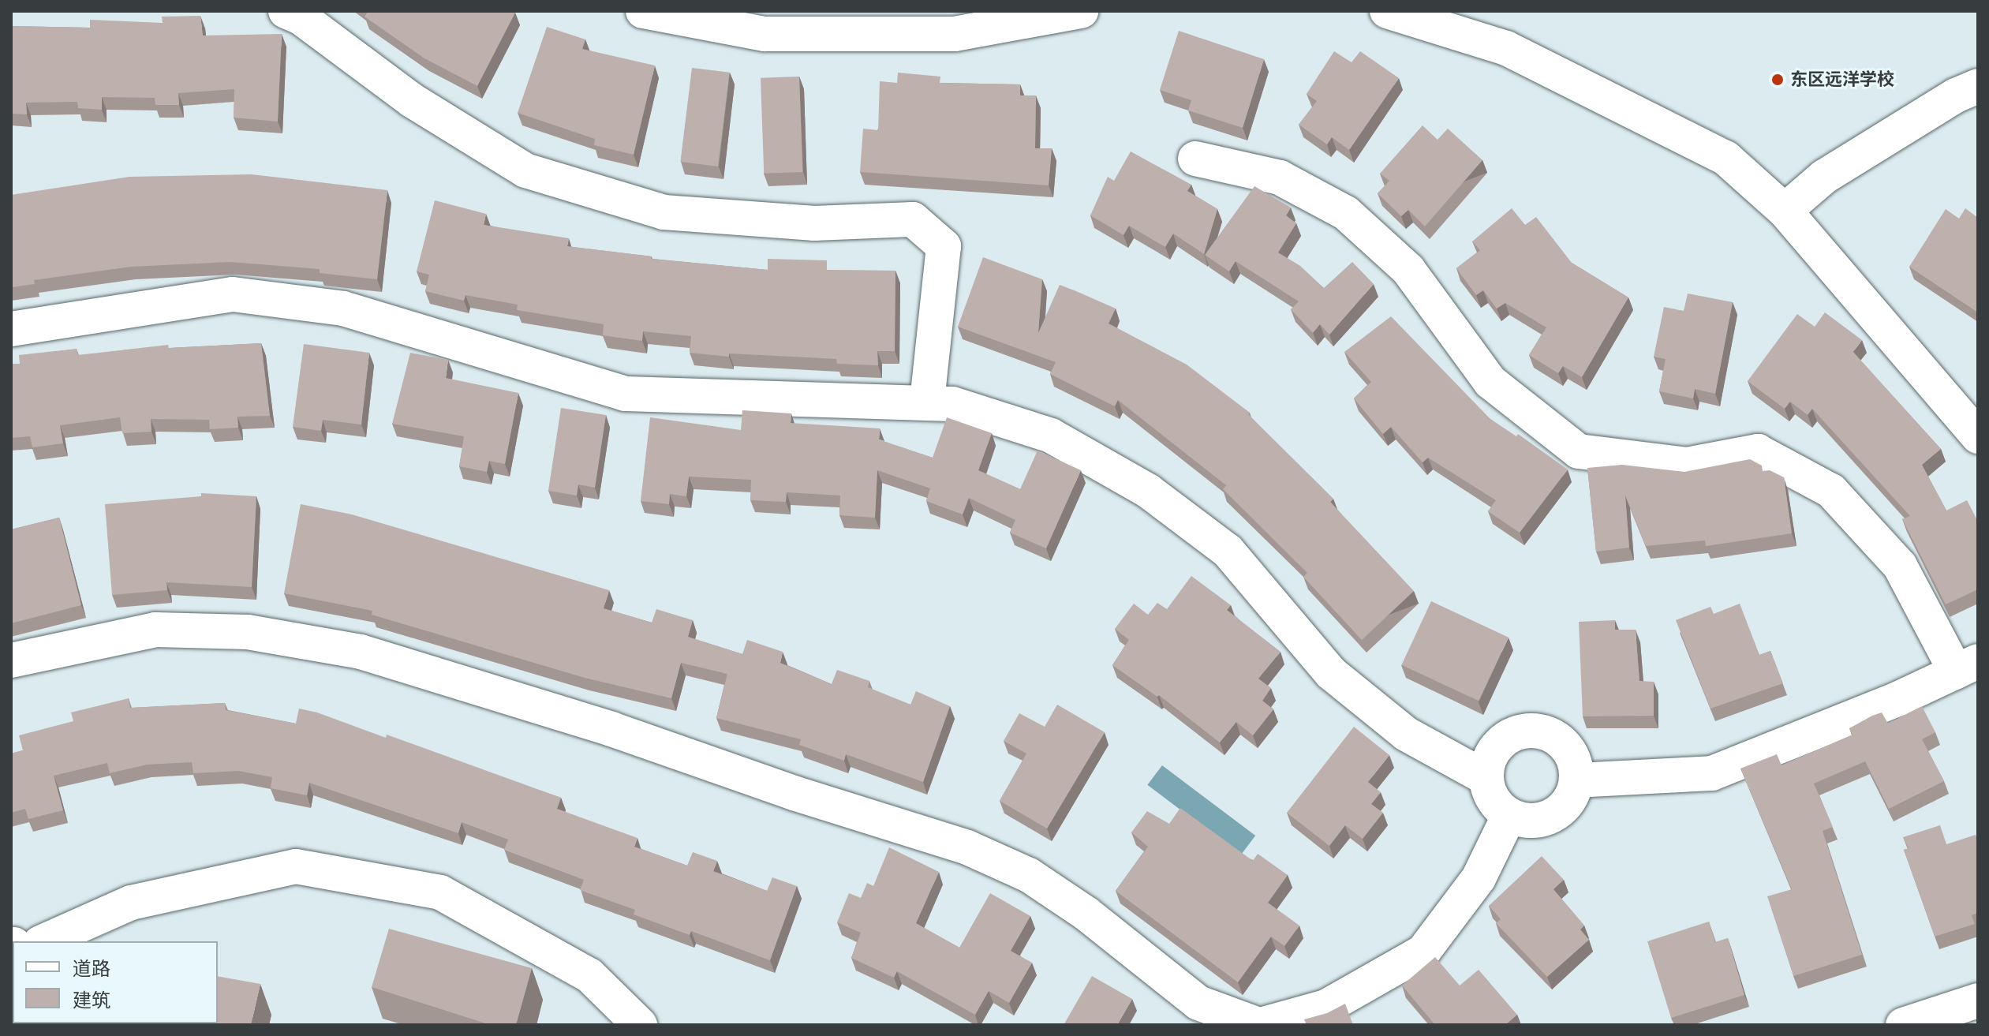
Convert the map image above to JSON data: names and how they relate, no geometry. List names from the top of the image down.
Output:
{
  "places": ["东区远洋学校"],
  "legend": ["道路", "建筑"]
}
